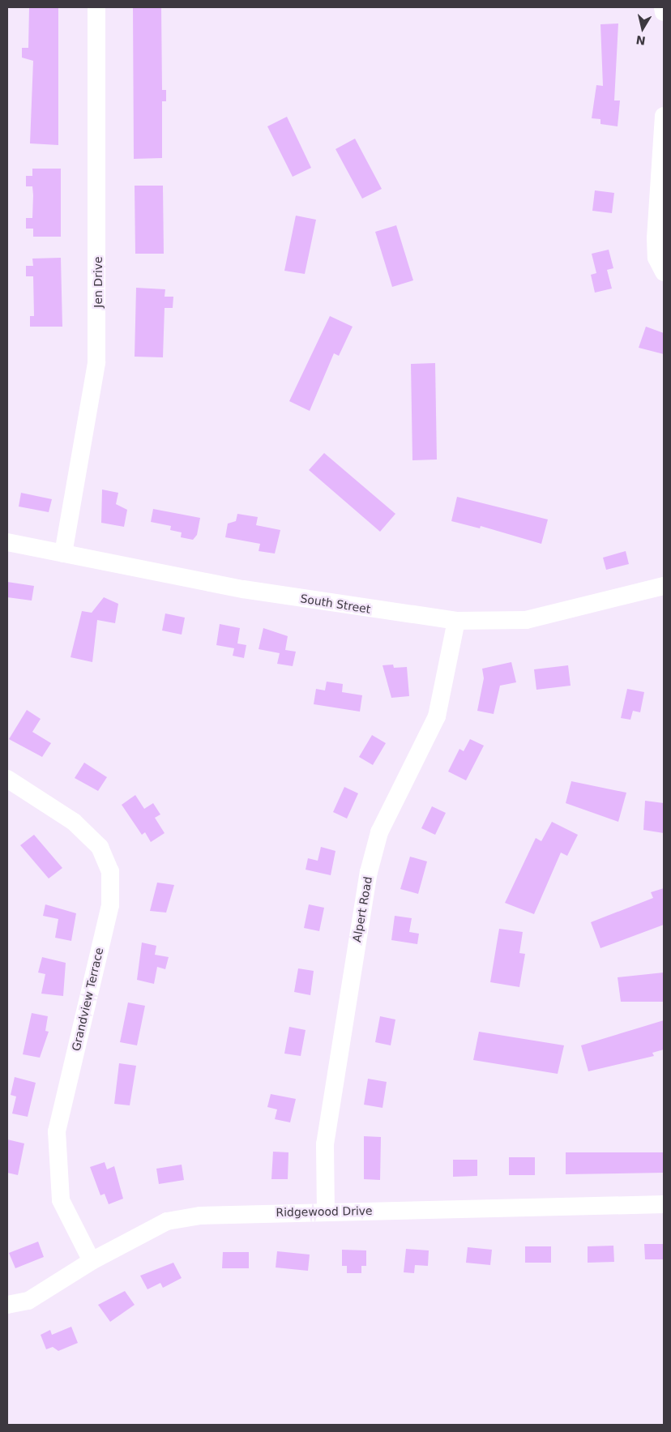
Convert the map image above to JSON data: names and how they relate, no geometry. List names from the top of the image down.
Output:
{
  "streets": {
    "street": [
      "Jen Drive",
      "South Street",
      "Alpert Road",
      "Grandview Terrace",
      "Ridgewood Drive"
    ]
  },
  "crossings": [
    ["Jen Drive", "South Street"],
    ["South Street", "Alpert Road"],
    ["Alpert Road", "Ridgewood Drive"],
    ["Grandview Terrace", "Ridgewood Drive"]
  ],
  "north": "bottom"
}
